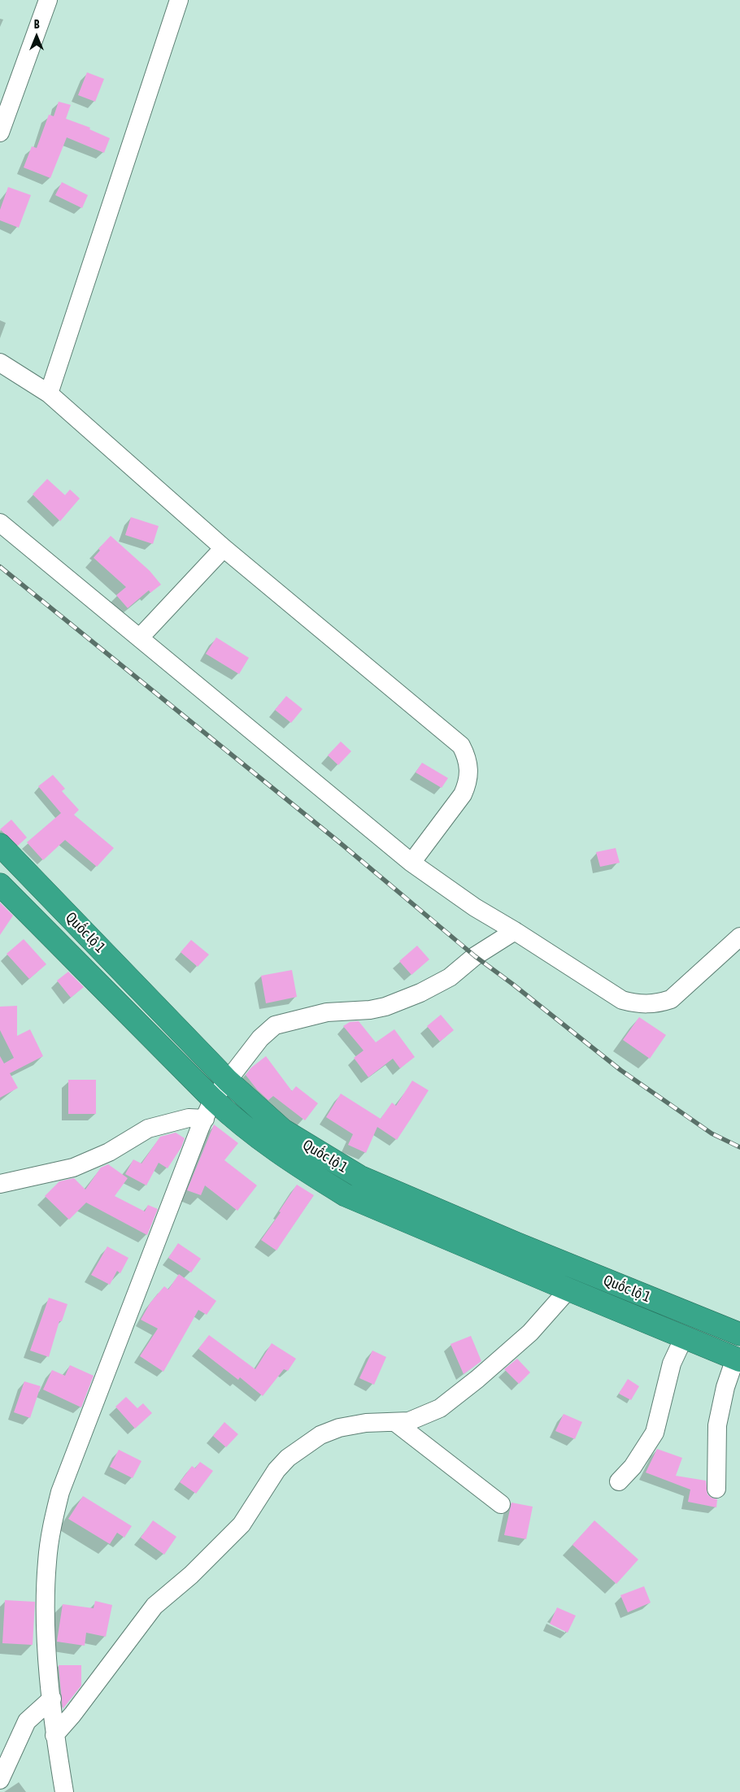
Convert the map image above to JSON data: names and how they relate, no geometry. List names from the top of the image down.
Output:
{
  "streets": {
    "highway": ["Quốc lộ 1"]
  },
  "north": "top"
}
